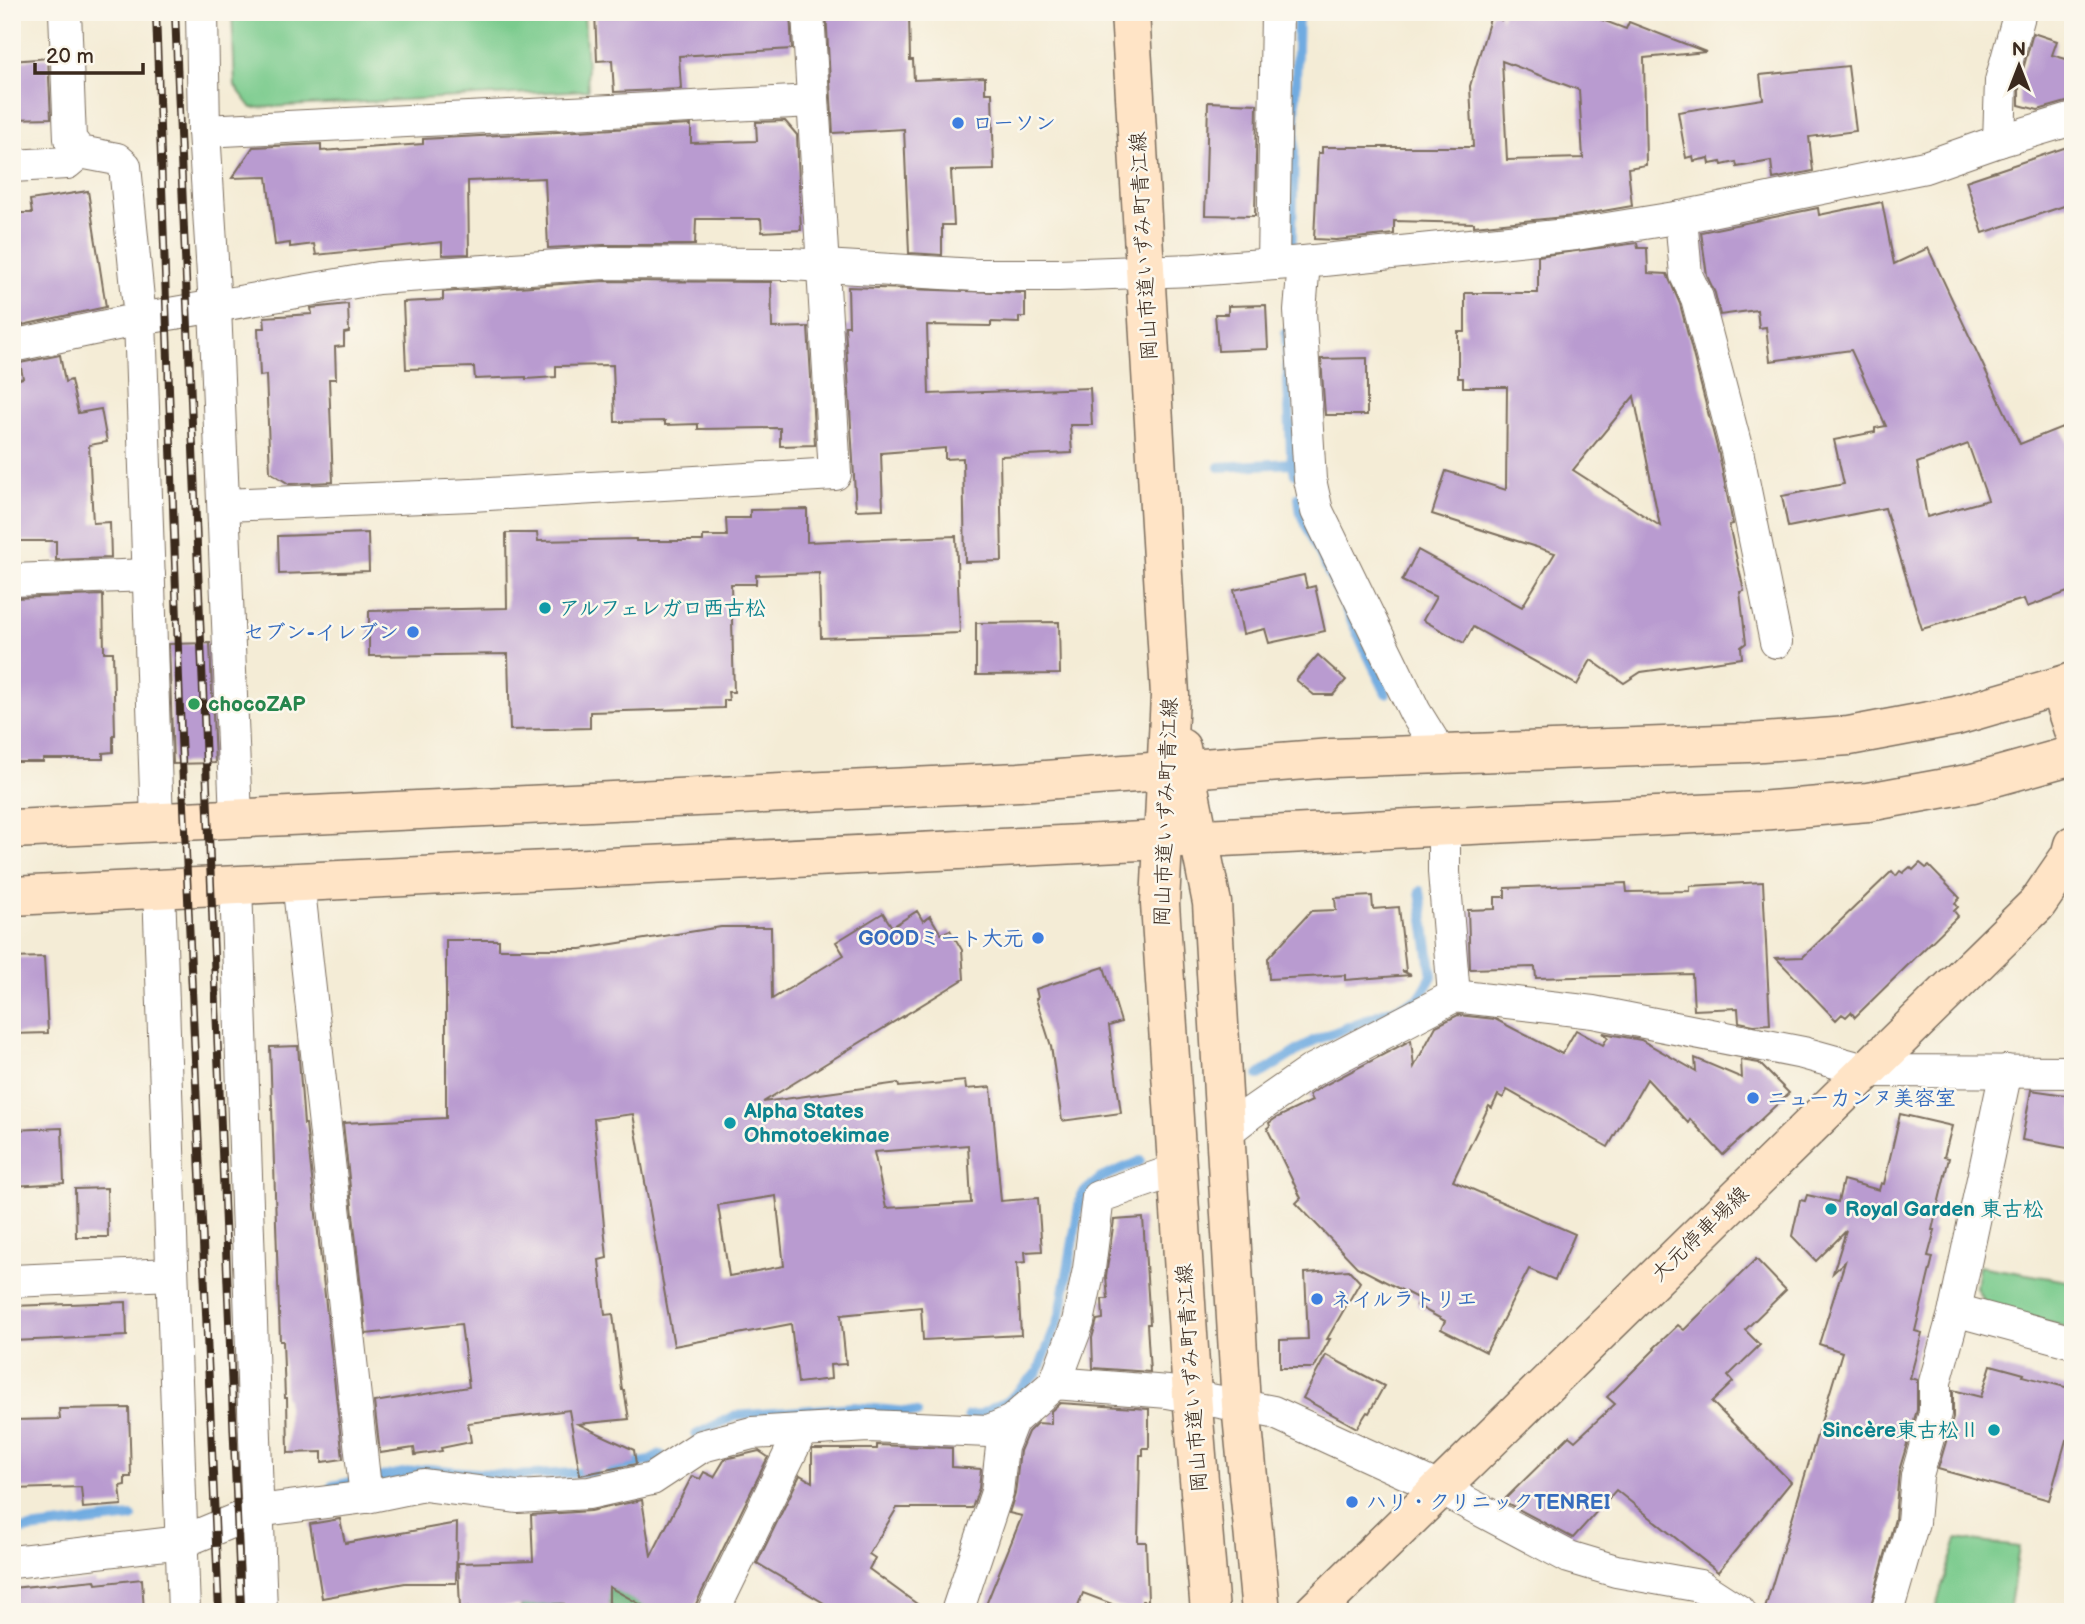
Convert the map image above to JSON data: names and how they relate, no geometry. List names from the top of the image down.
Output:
{
  "streets": {
    "street": ["岡山市道いずみ町青江線", "大元停車場線"]
  },
  "places": [
    "ローソン",
    "アルフェレガロ西古松",
    "セブン-イレブン",
    "chocoZAP",
    "GOODミート大元",
    "ニューカンヌ美容室",
    "Alpha States Ohmotoekimae",
    "Royal Garden 東古松",
    "ネイルラトリエ",
    "Sincère東古松Ⅱ",
    "ハリ・クリニックTENREI"
  ],
  "scale_bar": "20 m",
  "north": "top"
}
